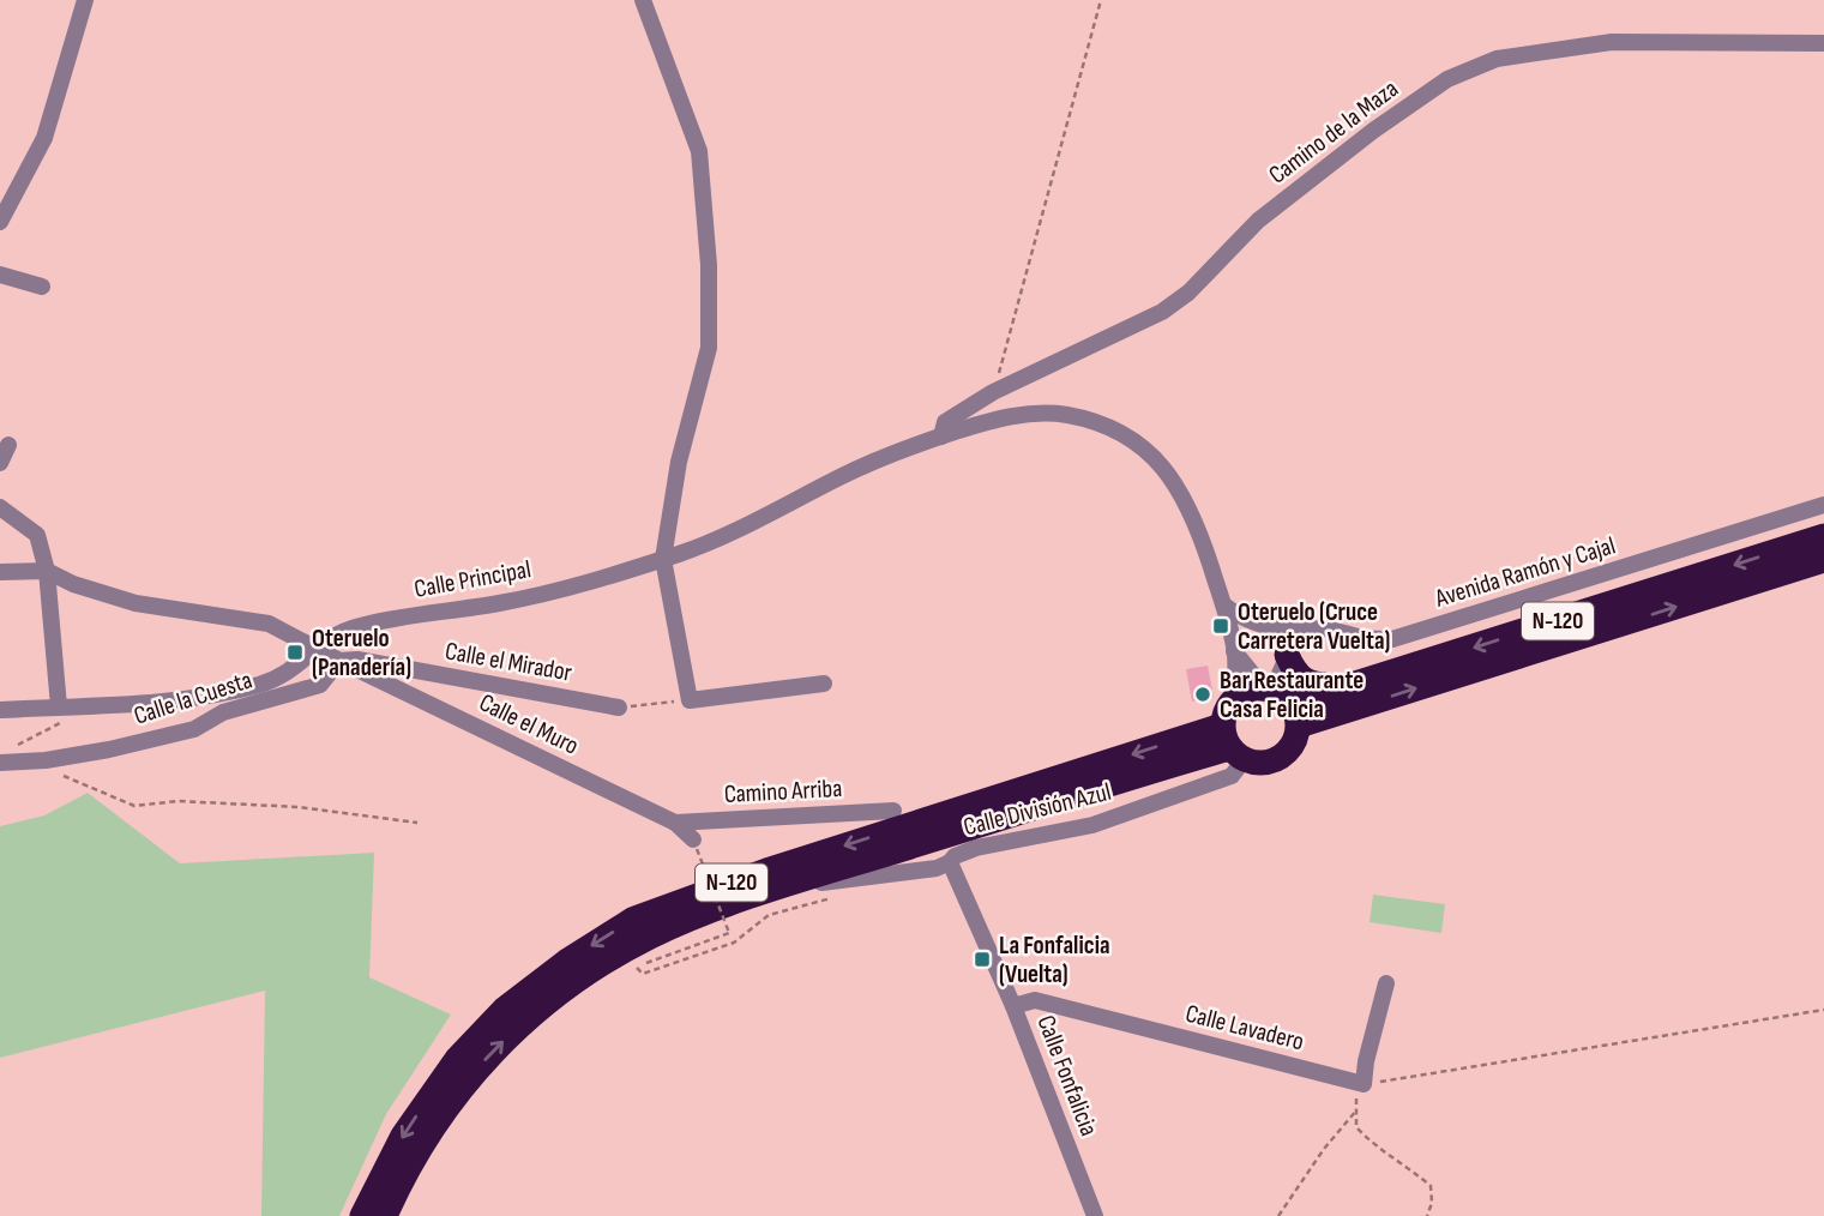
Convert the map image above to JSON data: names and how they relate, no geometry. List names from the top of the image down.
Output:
{
  "streets": {
    "highway": ["N-120"],
    "street": [
      "Camino de la Maza",
      "Avenida Ramón y Cajal",
      "Calle Principal",
      "Calle el Mirador",
      "Calle la Cuesta",
      "Calle el Muro",
      "Camino Arriba",
      "Calle División Azul",
      "Calle Lavadero",
      "Calle Fonfalicia"
    ]
  },
  "crossings": [
    ["Camino de la Maza", "Calle Principal"],
    ["Avenida Ramón y Cajal", "Calle Principal"],
    ["Calle Principal", "Calle el Mirador"],
    ["N-120", "Calle División Azul"],
    ["Calle el Mirador", "Calle la Cuesta"],
    ["Calle el Mirador", "Calle el Muro"],
    ["Calle la Cuesta", "Calle el Muro"],
    ["Calle el Muro", "Camino Arriba"],
    ["Calle División Azul", "Calle Fonfalicia"],
    ["Calle Lavadero", "Calle Fonfalicia"]
  ],
  "places": {
    "transit": ["Oteruelo (Cruce Carretera Vuelta)", "Oteruelo (Panadería)", "La Fonfalicia (Vuelta)"],
    "other": ["Bar Restaurante Casa Felicia"]
  }
}
